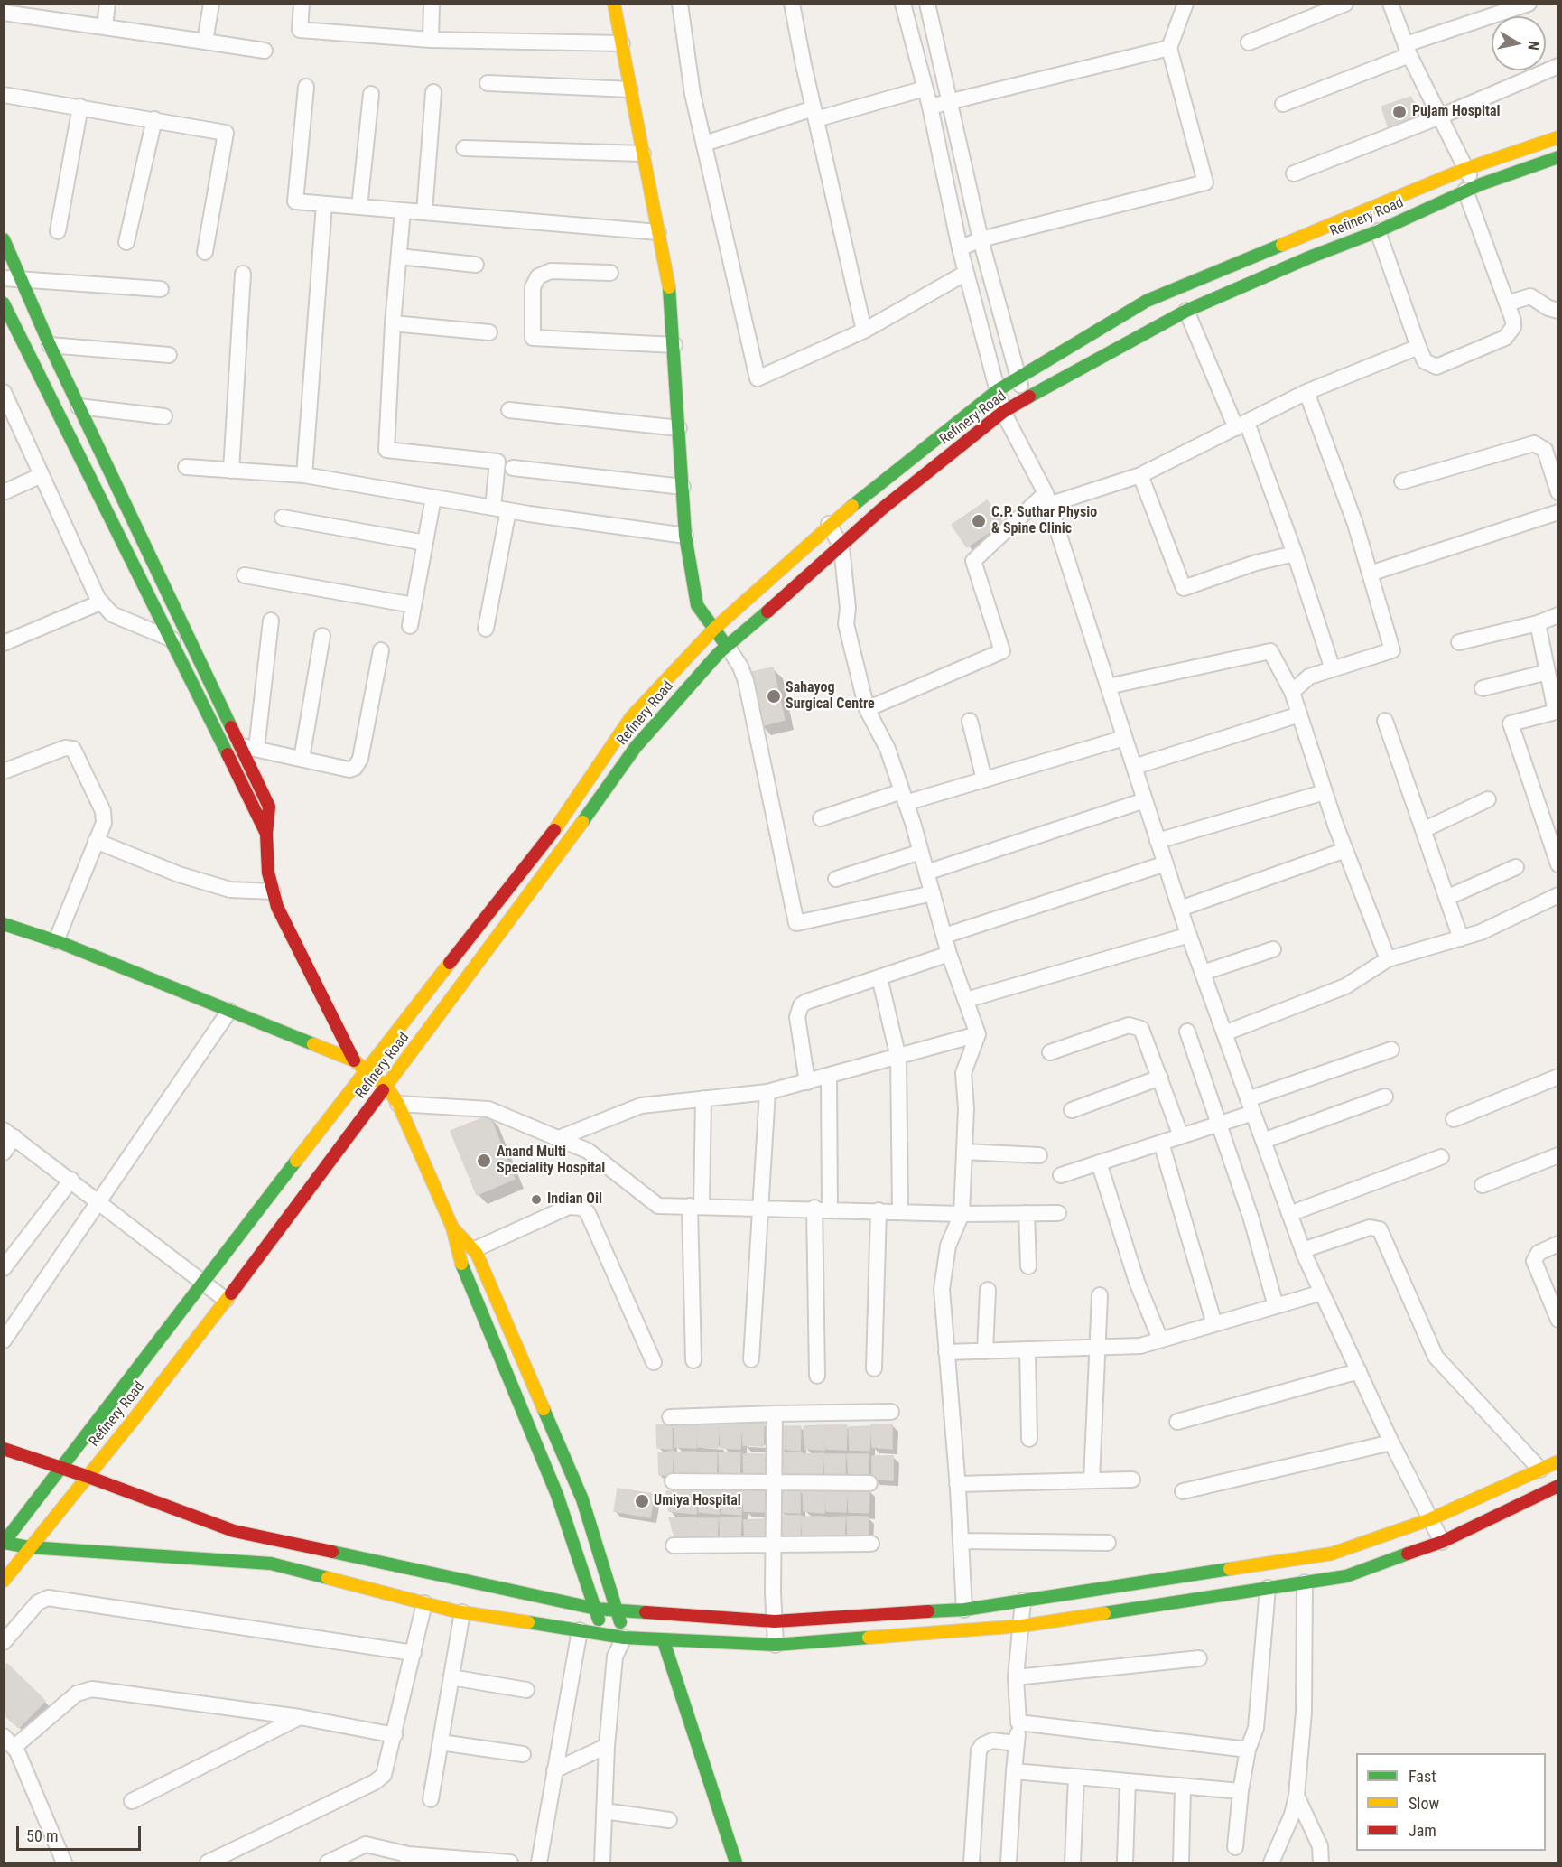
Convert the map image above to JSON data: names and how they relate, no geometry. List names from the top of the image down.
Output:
{
  "streets": {
    "street": ["Refinery Road"]
  },
  "places": [
    "Pujam Hospital",
    "C.P. Suthar Physio & Spine Clinic",
    "Sahayog Surgical Centre",
    "Anand Multi Speciality Hospital",
    "Indian Oil",
    "Umiya Hospital"
  ],
  "legend": ["Fast", "Slow", "Jam"],
  "scale_bar": "50 m",
  "north": "right"
}
